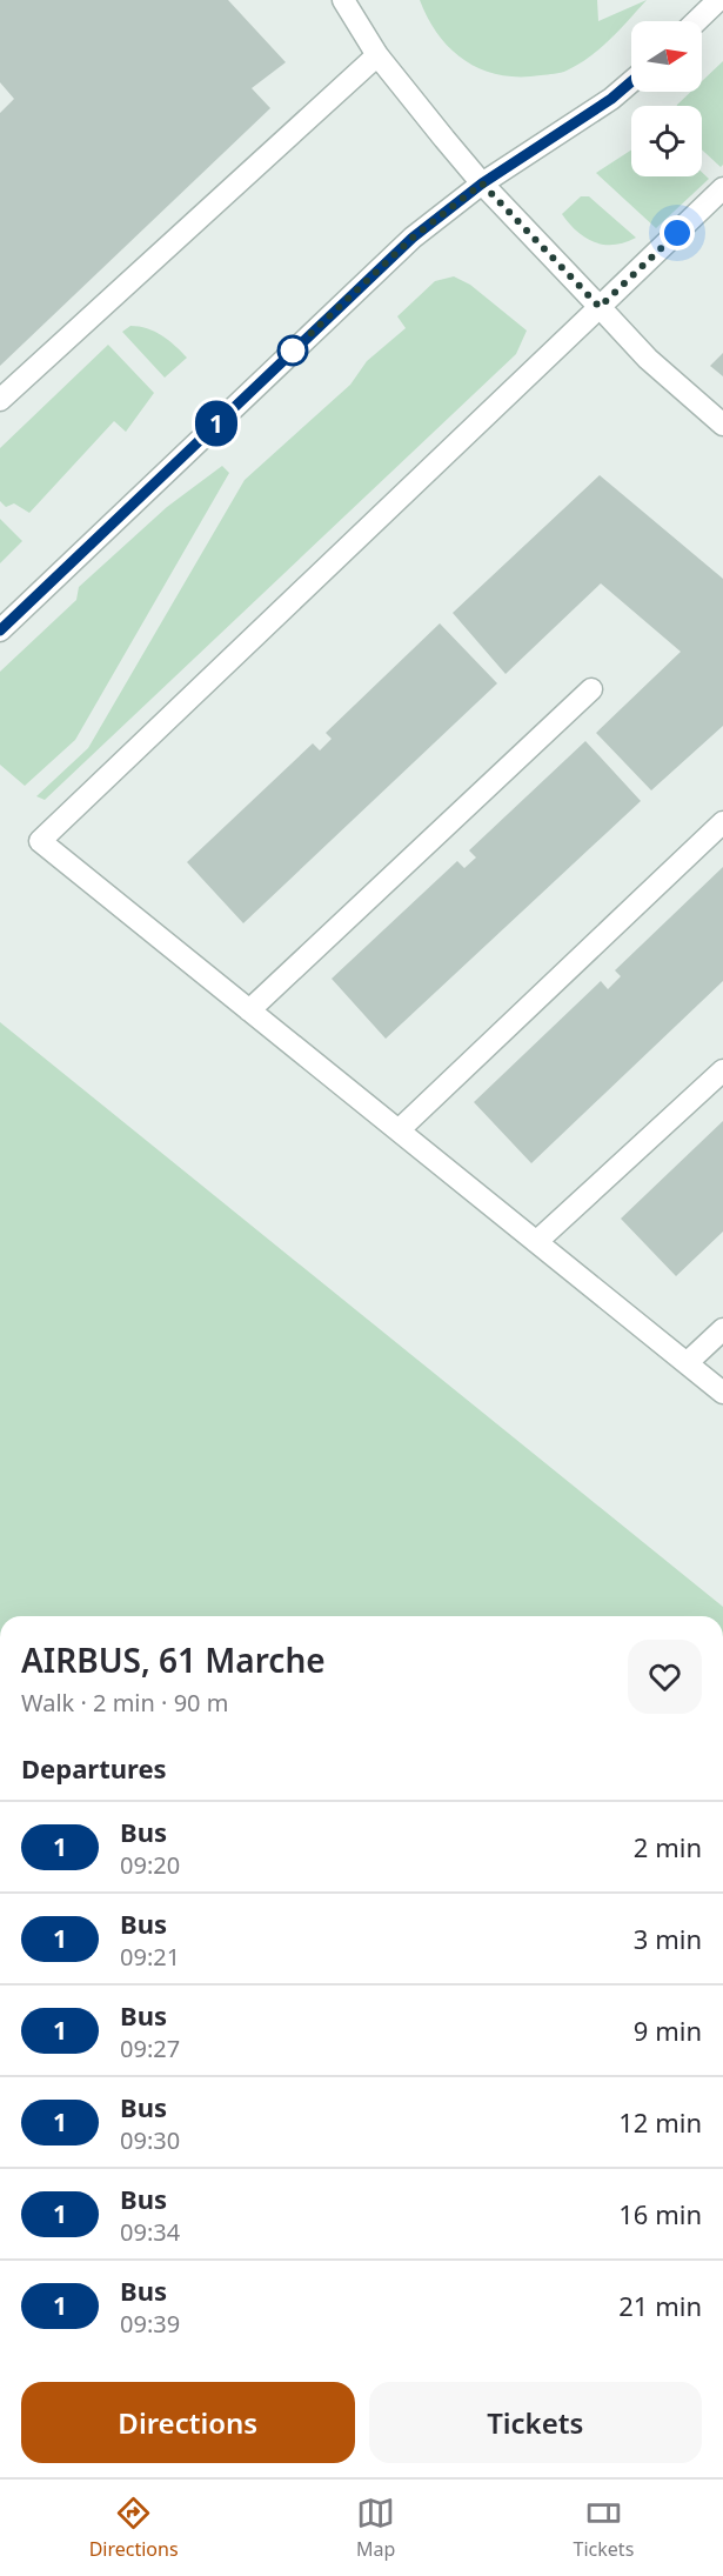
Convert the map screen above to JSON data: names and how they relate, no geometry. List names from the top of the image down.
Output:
{
  "lines": ["bus line 1"],
  "north": "right",
  "page": {
    "on_map": "1",
    "heading": [
      ["AIRBUS, 61 Marche", "Walk · 2 min · 90 m"],
      "Departures"
    ],
    "list": [
      {
        "mark": "1",
        "name": "Bus",
        "note": "09:20",
        "value": "2 min"
      },
      {
        "mark": "1",
        "name": "Bus",
        "note": "09:21",
        "value": "3 min"
      },
      {
        "mark": "1",
        "name": "Bus",
        "note": "09:27",
        "value": "9 min"
      },
      {
        "mark": "1",
        "name": "Bus",
        "note": "09:30",
        "value": "12 min"
      },
      {
        "mark": "1",
        "name": "Bus",
        "note": "09:34",
        "value": "16 min"
      },
      {
        "mark": "1",
        "name": "Bus",
        "note": "09:39",
        "value": "21 min"
      }
    ],
    "buttons": ["Directions", "Tickets"],
    "tabs": ["Directions", "Map", "Tickets"]
  }
}
